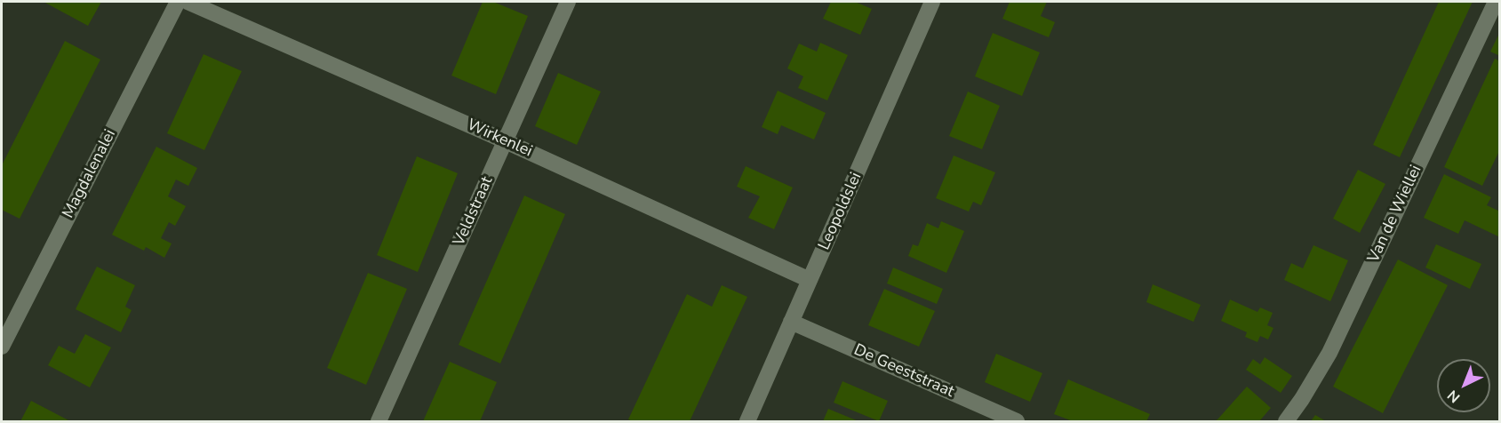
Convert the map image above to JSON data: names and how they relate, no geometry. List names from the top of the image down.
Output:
{
  "streets": {
    "street": [
      "Wirkenlei",
      "Magdalenalei",
      "Veldstraat",
      "Leopoldslei",
      "Van de Wiellei",
      "De Geeststraat"
    ]
  },
  "crossings": [
    ["Wirkenlei", "Veldstraat"],
    ["Wirkenlei", "Leopoldslei"],
    ["Leopoldslei", "De Geeststraat"]
  ],
  "north": "bottom left"
}
